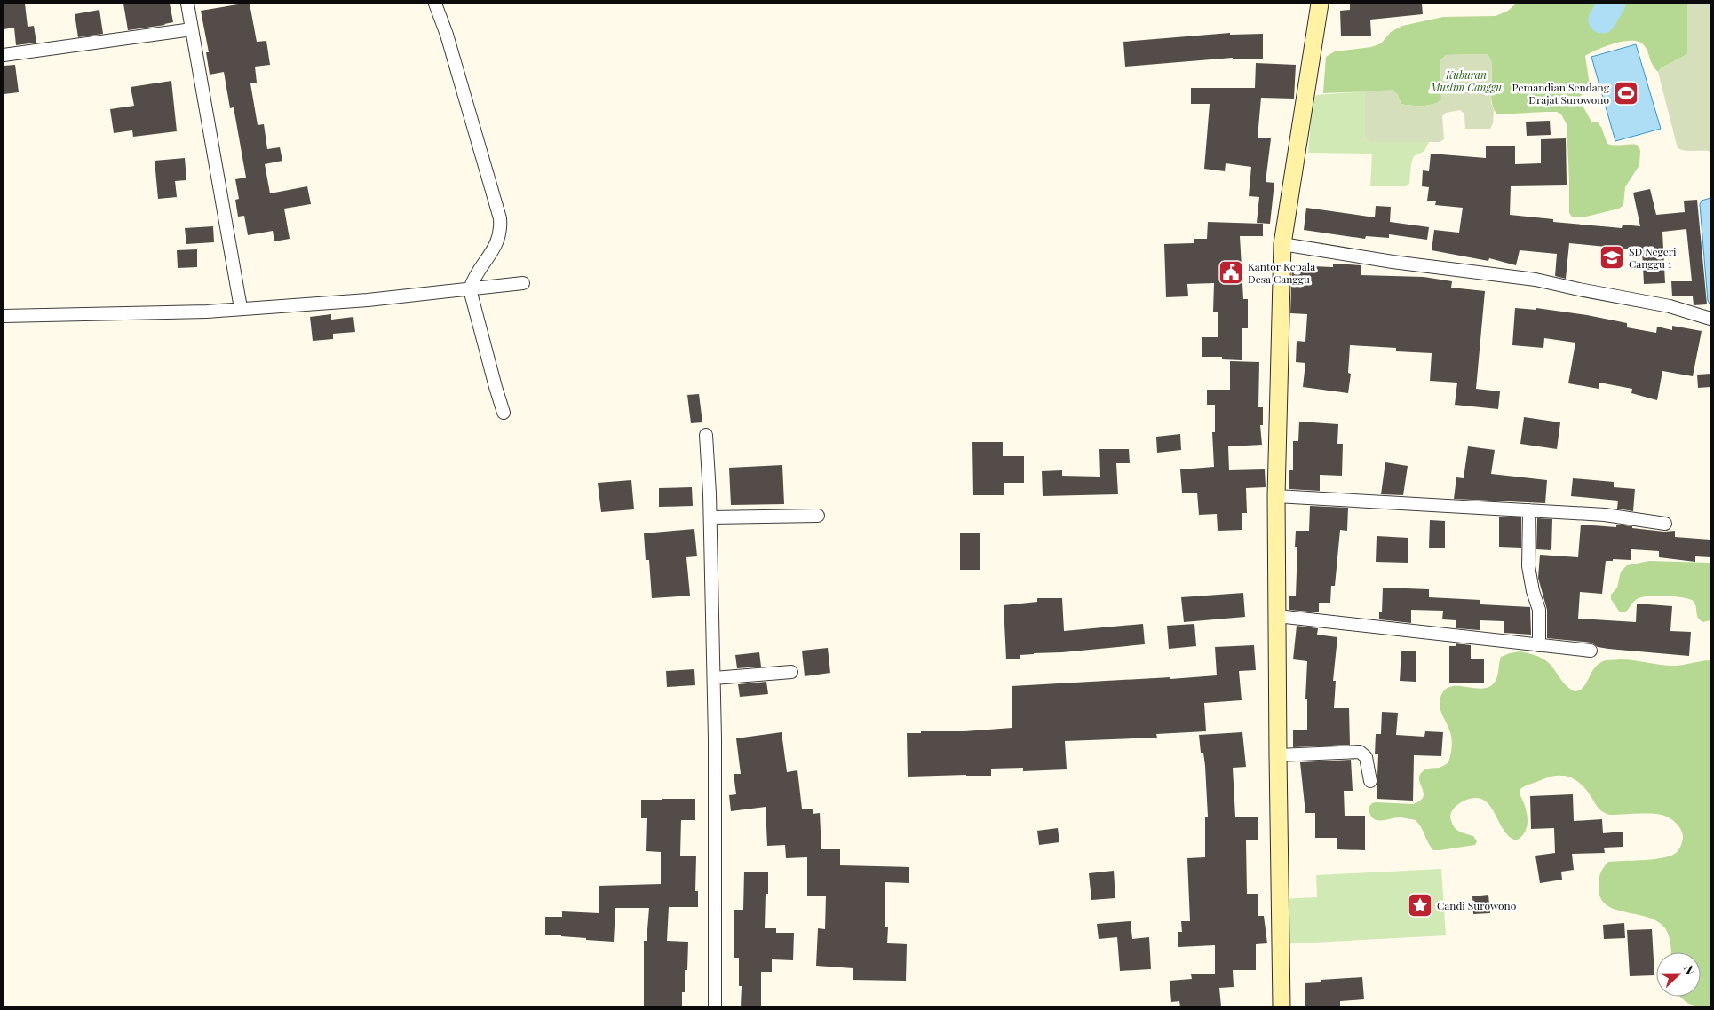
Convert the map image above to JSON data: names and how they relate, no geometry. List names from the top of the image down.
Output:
{
  "parks": ["Kuburan Muslim Canggu"],
  "places": {
    "sports": ["Pemandian Sendang Drajat Surowono"],
    "school or university": ["SD Negeri Canggu 1"],
    "public building": ["Kantor Kepala Desa Canggu"],
    "place": ["Candi Surowono"]
  },
  "north": "right"
}
